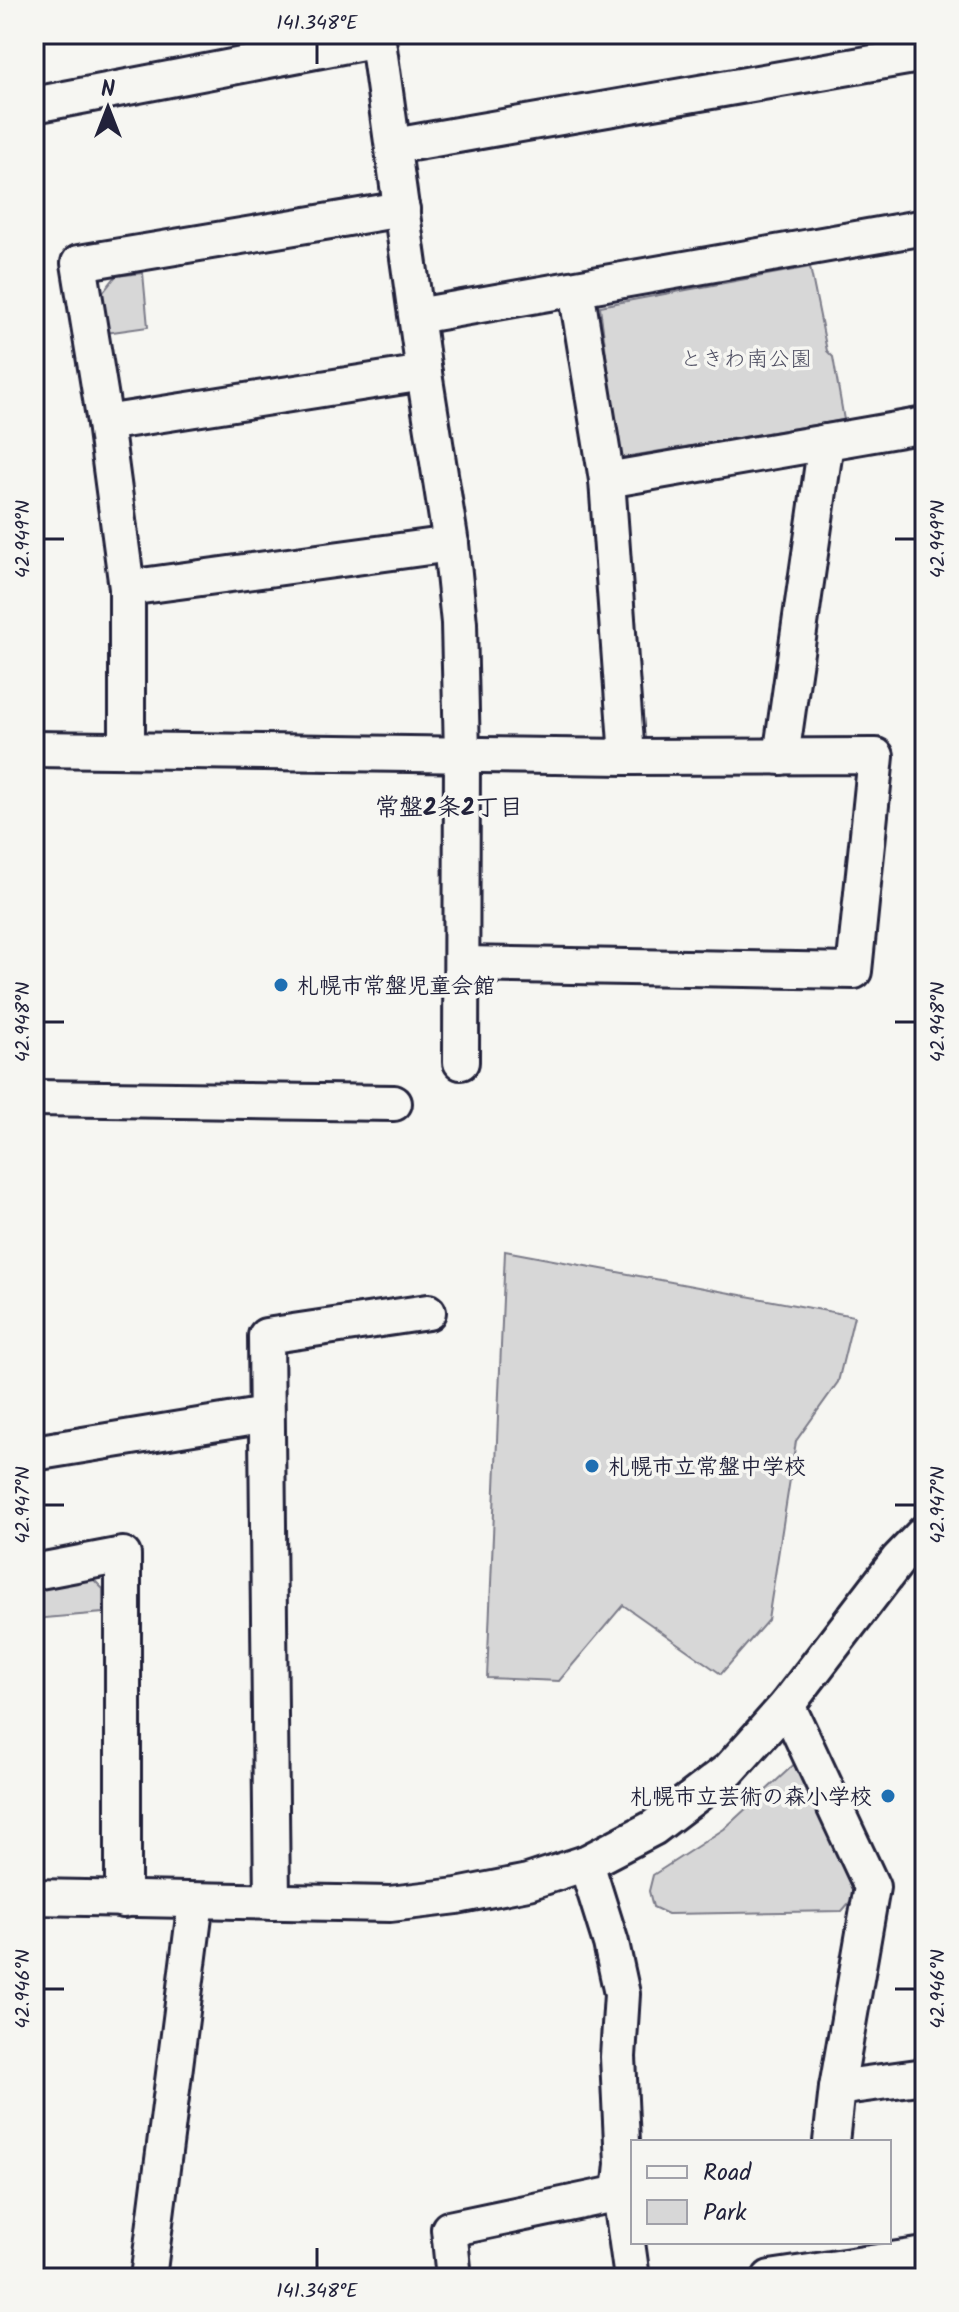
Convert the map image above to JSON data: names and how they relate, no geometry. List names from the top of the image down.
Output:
{
  "districts": ["常盤2条2丁目"],
  "parks": ["ときわ南公園"],
  "places": ["札幌市常盤児童会館", "札幌市立常盤中学校", "札幌市立芸術の森小学校"],
  "legend": ["Road", "Park"],
  "north": "top",
  "coordinates": [
    "141.348°E",
    "42.949°N",
    "42.948°N",
    "42.947°N",
    "42.946°N"
  ]
}
